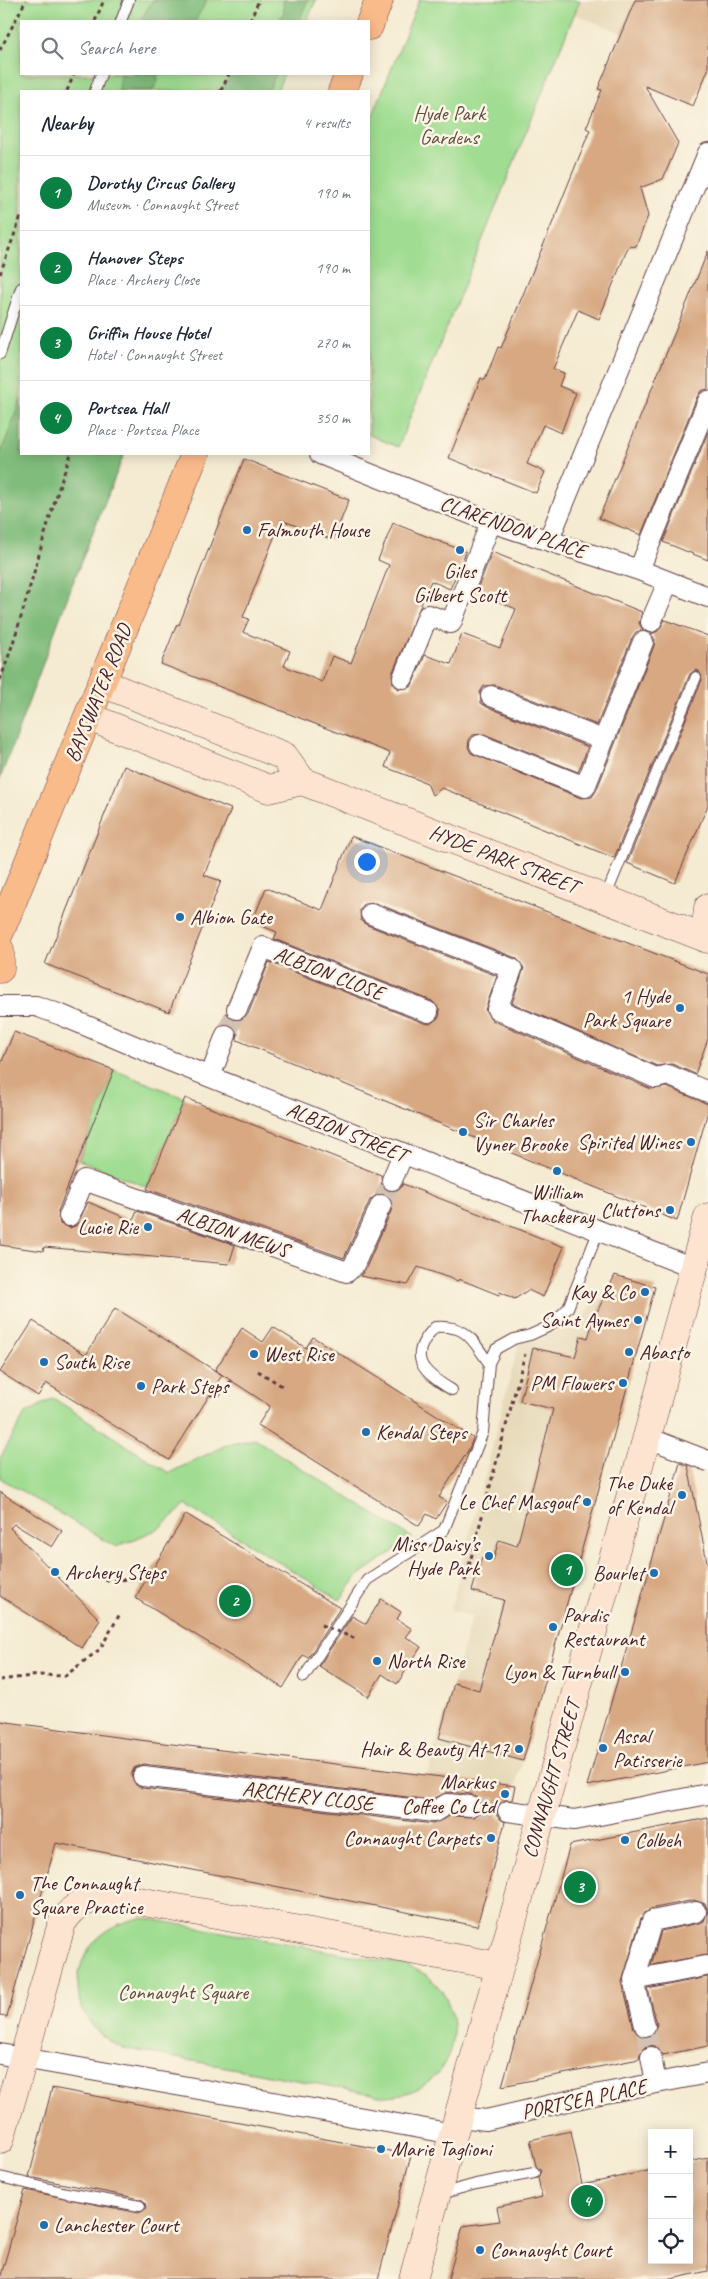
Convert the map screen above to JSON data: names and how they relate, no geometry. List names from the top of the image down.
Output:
{
  "streets": {
    "main road": ["BAYSWATER ROAD"],
    "street": [
      "CLARENDON PLACE",
      "HYDE PARK STREET",
      "ALBION CLOSE",
      "ALBION STREET",
      "ALBION MEWS",
      "CONNAUGHT STREET",
      "ARCHERY CLOSE",
      "PORTSEA PLACE"
    ]
  },
  "crossings": [
    ["ALBION STREET", "CONNAUGHT STREET"]
  ],
  "parks": ["Hyde Park Gardens", "Connaught Square"],
  "places": [
    "Falmouth House",
    "Giles Gilbert Scott",
    "Albion Gate",
    "1 Hyde Park Square",
    "Sir Charles Vyner Brooke",
    "Spirited Wines",
    "William Thackeray",
    "Cluttons",
    "Lucie Rie",
    "Kay & Co",
    "Saint Aymes",
    "Abasto",
    "West Rise",
    "South Rise",
    "PM Flowers",
    "Park Steps",
    "Kendal Steps",
    "The Duke of Kendal",
    "Le Chef Masgouf",
    "Miss Daisy’s Hyde Park",
    "Archery Steps",
    "Bourlet",
    "Pardis Restaurant",
    "North Rise",
    "Lyon & Turnbull",
    "Assal Patisserie",
    "Hair & Beauty At 17",
    "Markus Coffee Co Ltd",
    "Connaught Carpets",
    "Colbeh",
    "The Connaught Square Practice",
    "Marie Taglioni",
    "Lanchester Court",
    "Connaught Court"
  ],
  "page": {
    "search": "Search here",
    "heading": ["Nearby", "4 results"],
    "list": [
      {
        "mark": "1",
        "name": "Dorothy Circus Gallery",
        "note": "Museum · Connaught Street",
        "value": "190 m"
      },
      {
        "mark": "2",
        "name": "Hanover Steps",
        "note": "Place · Archery Close",
        "value": "190 m"
      },
      {
        "mark": "3",
        "name": "Griffin House Hotel",
        "note": "Hotel · Connaught Street",
        "value": "270 m"
      },
      {
        "mark": "4",
        "name": "Portsea Hall",
        "note": "Place · Portsea Place",
        "value": "350 m"
      }
    ],
    "pins": [
      "1",
      "2",
      "3",
      "4"
    ],
    "map_buttons": ["+", "−"]
  }
}
